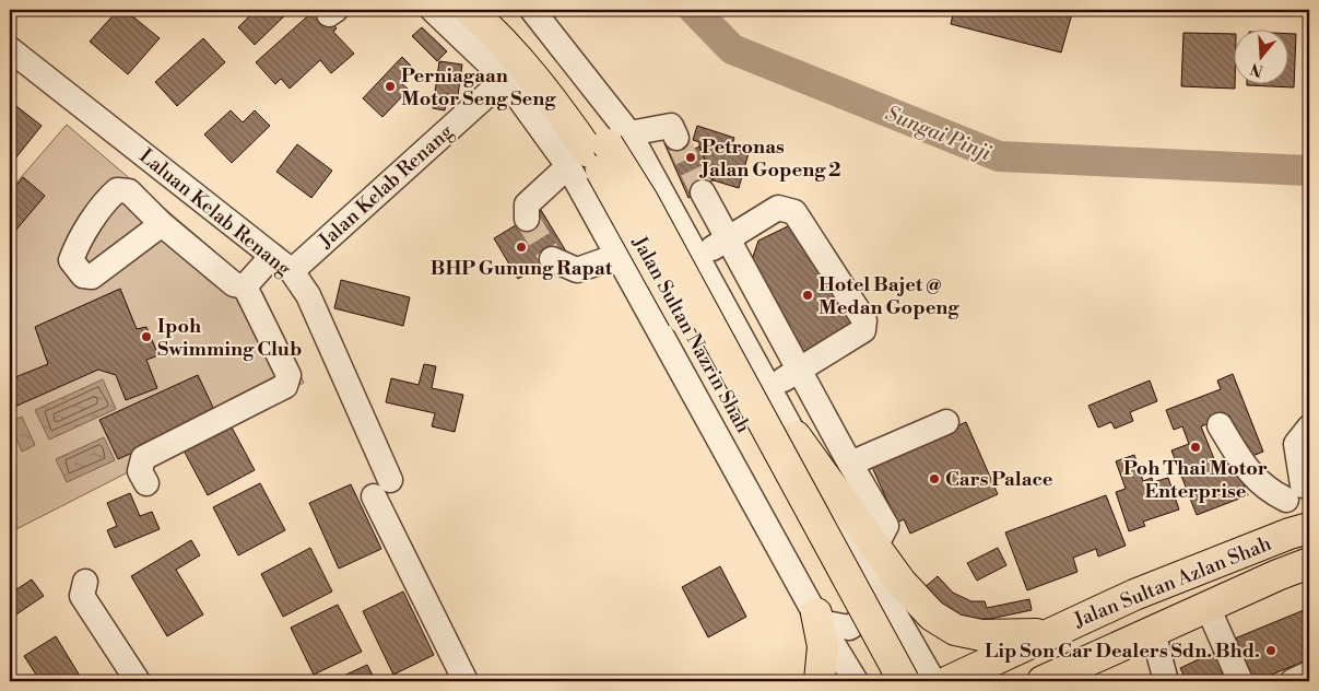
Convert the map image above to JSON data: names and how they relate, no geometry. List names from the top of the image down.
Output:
{
  "streets": {
    "main road": ["Jalan Sultan Nazrin Shah", "Jalan Sultan Azlan Shah"],
    "street": ["Jalan Kelab Renang", "Laluan Kelab Renang"]
  },
  "crossings": [
    ["Jalan Kelab Renang", "Laluan Kelab Renang"]
  ],
  "water": ["Sungai Pinji"],
  "places": [
    "Perniagaan Motor Seng Seng",
    "Petronas Jalan Gopeng 2",
    "BHP Gunung Rapat",
    "Hotel Bajet @ Medan Gopeng",
    "Ipoh Swimming Club",
    "Poh Thai Motor Enterprise",
    "Cars Palace",
    "Lip Son Car Dealers Sdn. Bhd."
  ],
  "north": "bottom"
}
